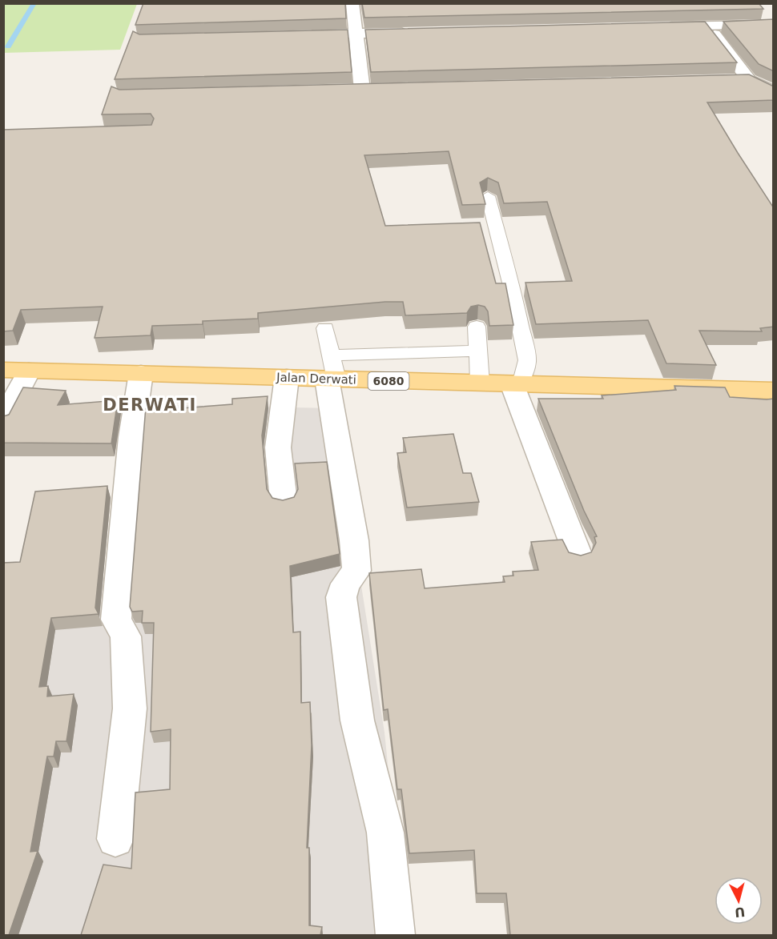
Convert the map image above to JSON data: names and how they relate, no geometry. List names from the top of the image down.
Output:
{
  "streets": {
    "main road": ["Jalan Derwati", "6080"]
  },
  "districts": ["DERWATI"],
  "north": "bottom"
}
